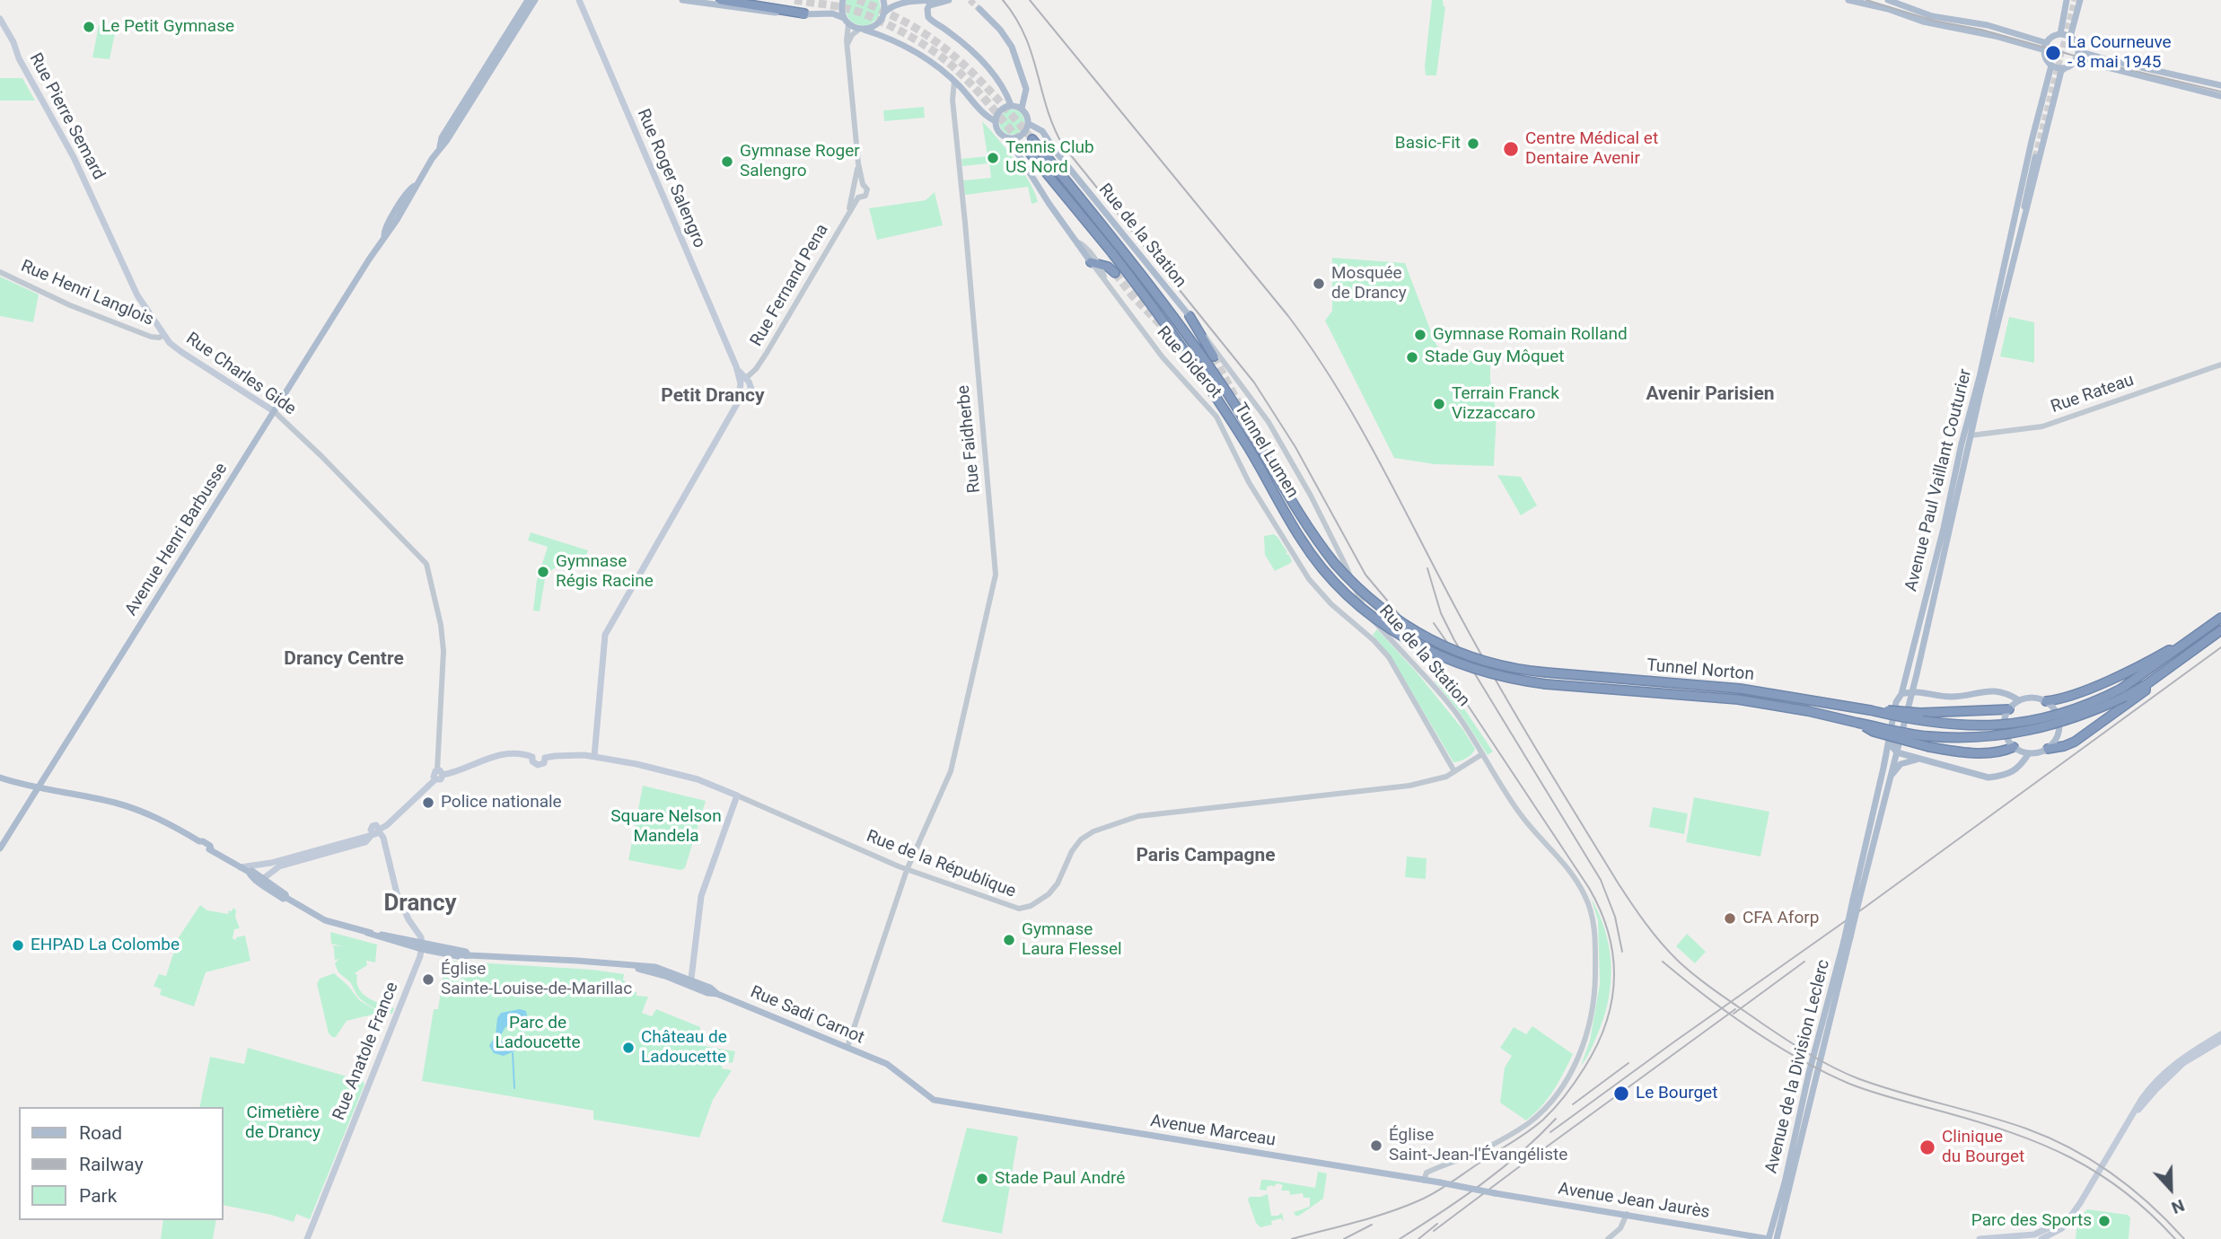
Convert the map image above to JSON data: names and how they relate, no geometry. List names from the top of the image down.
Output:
{
  "streets": {
    "highway": ["Tunnel Lumen", "Tunnel Norton"],
    "main road": [
      "Rue Pierre Semard",
      "Rue Roger Salengro",
      "Rue de la Station",
      "Rue Diderot",
      "Rue Charles Gide",
      "Avenue Paul Vaillant Couturier",
      "Avenue Henri Barbusse",
      "Rue de la République",
      "Rue Sadi Carnot",
      "Rue Anatole France",
      "Avenue de la Division Leclerc",
      "Avenue Marceau",
      "Avenue Jean Jaurès"
    ],
    "street": [
      "Rue Fernand Pena",
      "Rue Henri Langlois",
      "Rue Rateau",
      "Rue Faidherbe"
    ]
  },
  "crossings": [
    ["Rue Pierre Semard", "Rue Charles Gide"],
    ["Rue Roger Salengro", "Rue Fernand Pena"],
    ["Rue de la Station", "Rue Diderot"],
    ["Rue de la Station", "Rue de la République"],
    ["Rue de la Station", "Avenue Marceau"],
    ["Rue Henri Langlois", "Rue Charles Gide"],
    ["Rue Diderot", "Rue de la République"],
    ["Rue Charles Gide", "Avenue Henri Barbusse"],
    ["Rue Charles Gide", "Rue de la République"],
    ["Rue Rateau", "Avenue Paul Vaillant Couturier"],
    ["Rue Faidherbe", "Rue de la République"],
    ["Rue Faidherbe", "Rue Sadi Carnot"],
    ["Tunnel Lumen", "Tunnel Norton"],
    ["Avenue Paul Vaillant Couturier", "Avenue de la Division Leclerc"],
    ["Rue Sadi Carnot", "Rue Anatole France"],
    ["Rue Sadi Carnot", "Avenue Marceau"],
    ["Avenue de la Division Leclerc", "Avenue Jean Jaurès"],
    ["Avenue Marceau", "Avenue Jean Jaurès"]
  ],
  "districts": [
    "Avenir Parisien",
    "Petit Drancy",
    "Drancy Centre",
    "Paris Campagne",
    "Drancy"
  ],
  "parks": ["Square Nelson Mandela", "Parc de Ladoucette", "Cimetière de Drancy"],
  "places": [
    "Le Petit Gymnase",
    "La Courneuve - 8 mai 1945",
    "Basic-Fit",
    "Centre Médical et Dentaire Avenir",
    "Tennis Club US Nord",
    "Gymnase Roger Salengro",
    "Mosquée de Drancy",
    "Gymnase Romain Rolland",
    "Stade Guy Môquet",
    "Terrain Franck Vizzaccaro",
    "Gymnase Régis Racine",
    "Police nationale",
    "CFA Aforp",
    "Gymnase Laura Flessel",
    "EHPAD La Colombe",
    "Église Sainte-Louise-de-Marillac",
    "Château de Ladoucette",
    "Le Bourget",
    "Église Saint-Jean-l'Évangéliste",
    "Clinique du Bourget",
    "Stade Paul André",
    "Parc des Sports"
  ],
  "legend": ["Road", "Railway", "Park"],
  "north": "bottom"
}
